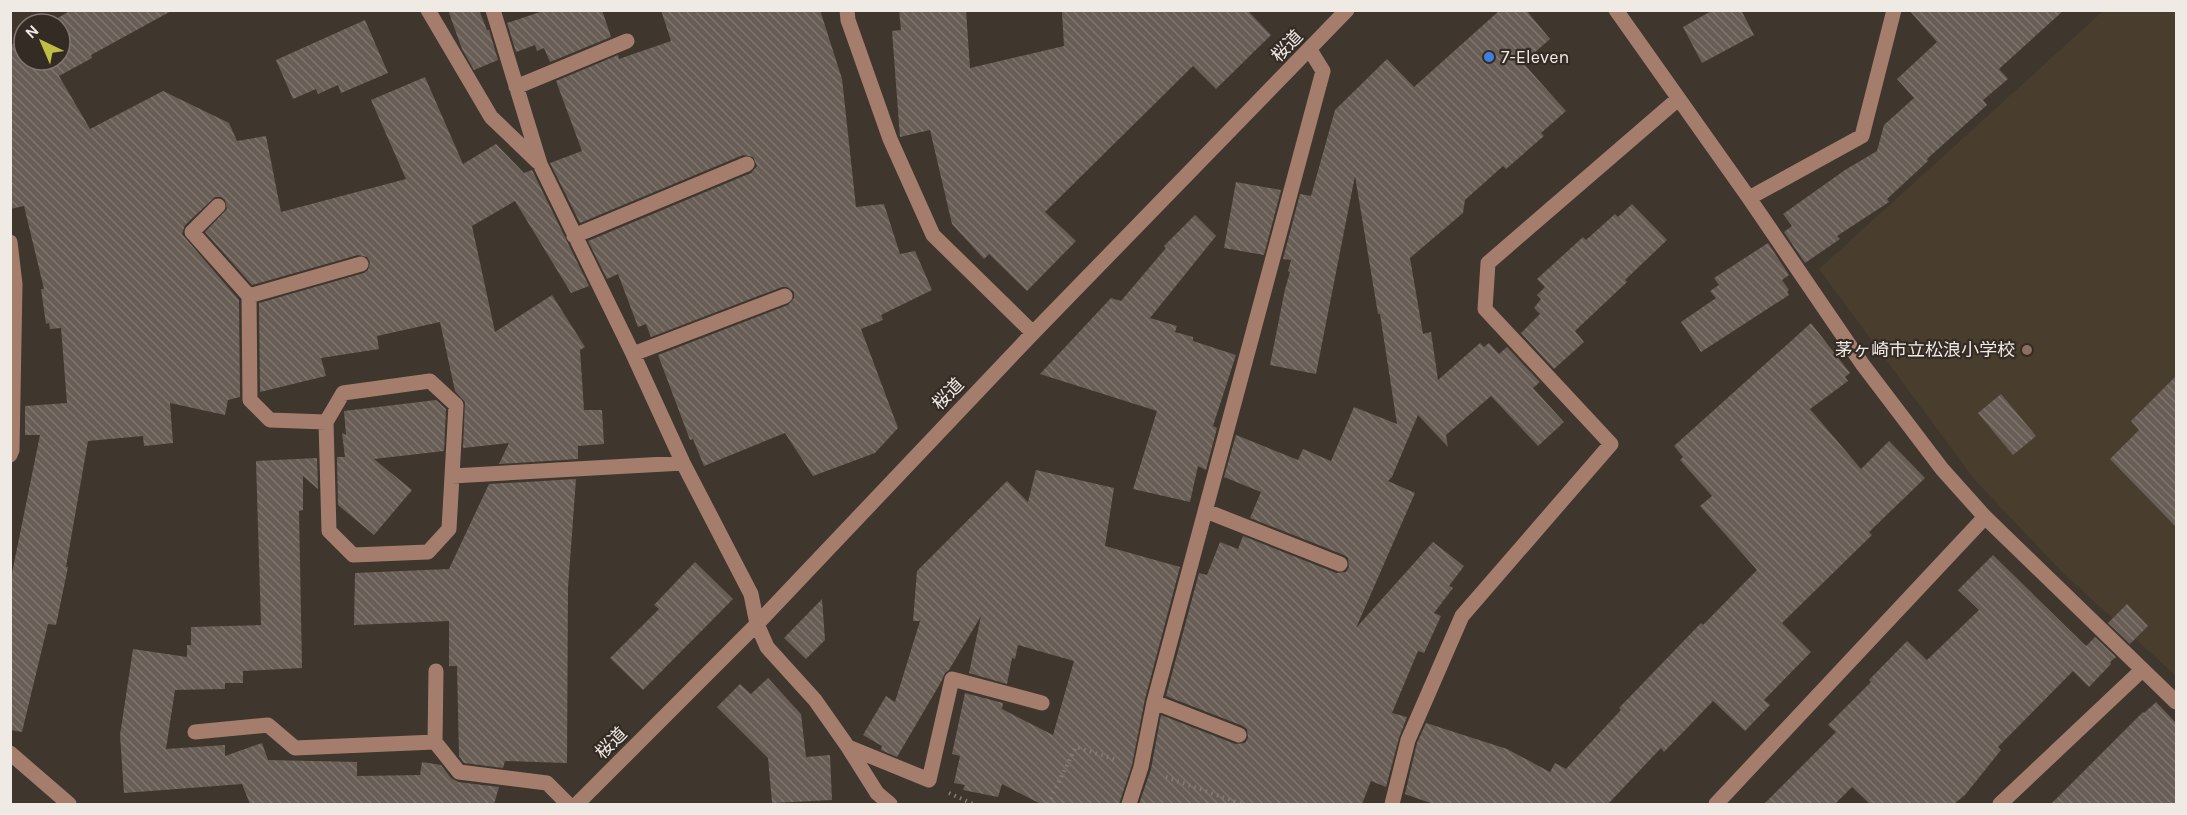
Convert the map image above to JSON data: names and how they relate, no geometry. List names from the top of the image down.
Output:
{
  "streets": {
    "street": ["桜道"]
  },
  "places": ["7-Eleven", "茅ヶ崎市立松浪小学校"],
  "north": "top left"
}
